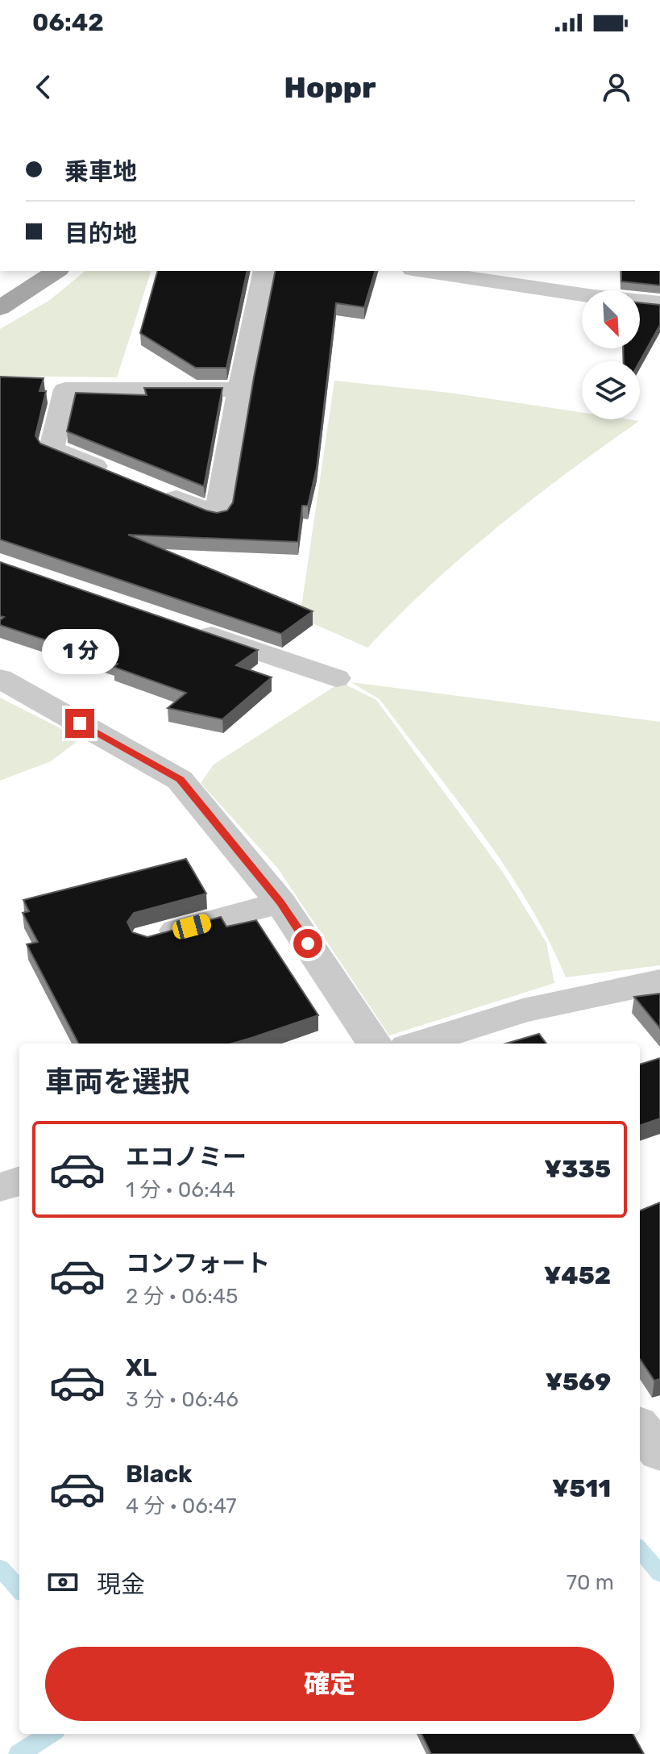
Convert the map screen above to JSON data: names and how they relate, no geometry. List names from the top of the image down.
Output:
{
  "north": "bottom right",
  "page": {
    "status": "06:42",
    "header": "Hoppr",
    "banner": ["乗車地", "目的地"],
    "bubble": "1 分",
    "heading": "車両を選択",
    "list": [
      {
        "name": "エコノミー",
        "note": "1 分 · 06:44",
        "value": "¥335"
      },
      {
        "name": "コンフォート",
        "note": "2 分 · 06:45",
        "value": "¥452"
      },
      {
        "name": "XL",
        "note": "3 分 · 06:46",
        "value": "¥569"
      },
      {
        "name": "Black",
        "note": "4 分 · 06:47",
        "value": "¥511"
      }
    ],
    "pay": ["現金", "70 m"],
    "buttons": "確定"
  }
}
